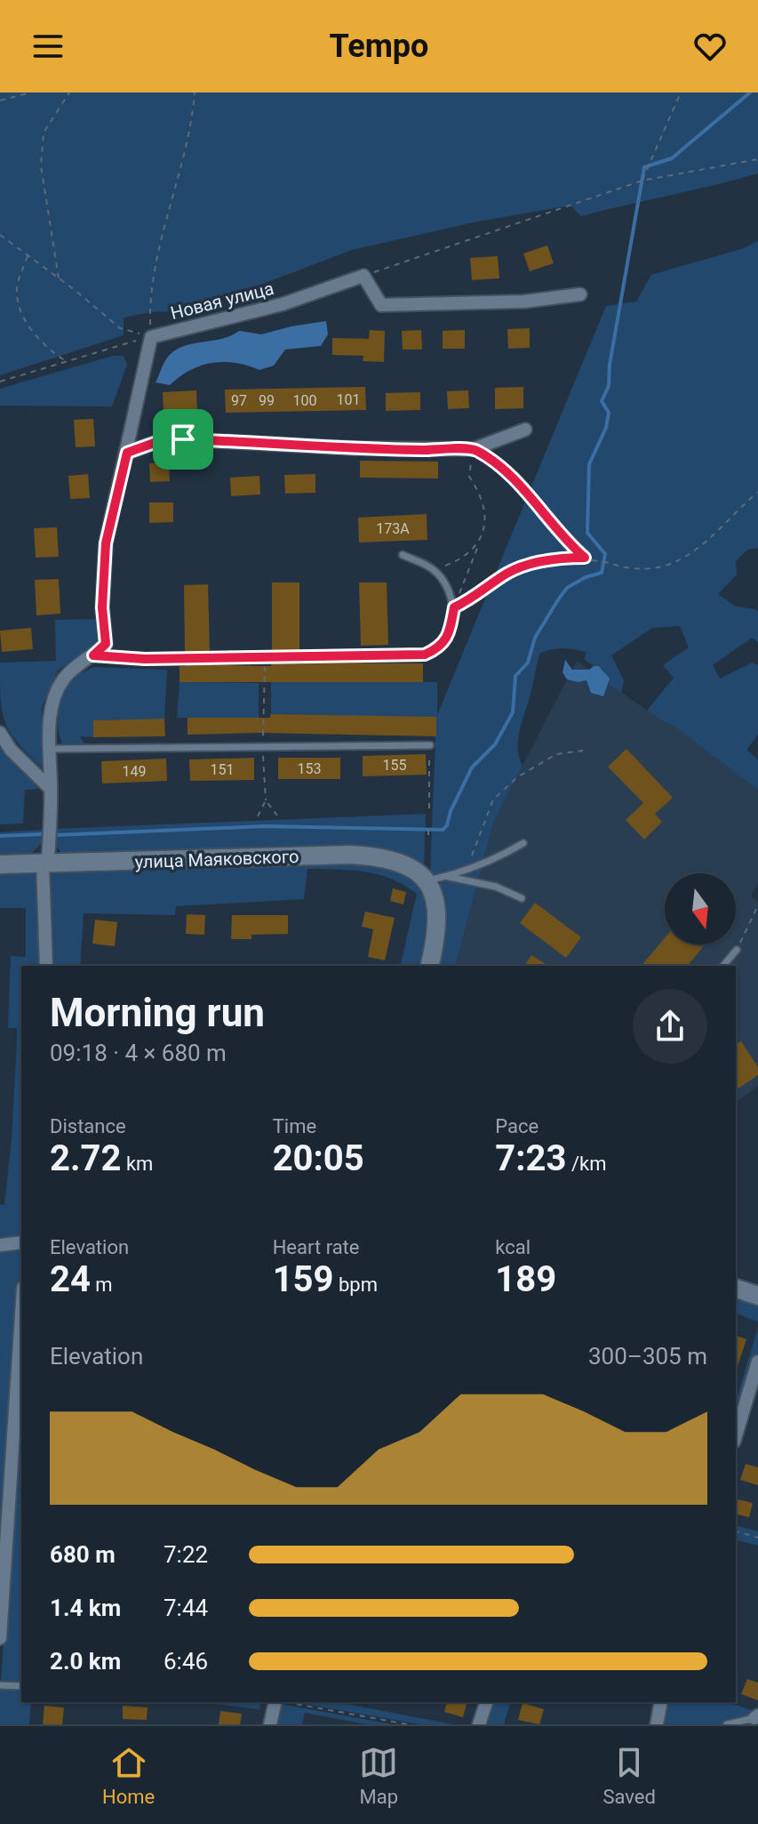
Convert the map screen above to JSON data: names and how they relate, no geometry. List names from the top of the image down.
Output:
{
  "streets": {
    "main road": ["улица Маяковского"],
    "street": ["Новая улица"]
  },
  "house_numbers": [
    "101",
    "97",
    "99",
    "100",
    "173А",
    "155",
    "153",
    "151",
    "149"
  ],
  "north": "bottom",
  "page": {
    "header": "Tempo",
    "heading": ["Morning run", "09:18 · 4 × 680 m"],
    "stats": [
      ["Distance", "2.72 km"],
      ["Time", "20:05"],
      ["Pace", "7:23 /km"],
      ["Elevation", "24 m"],
      ["Heart rate", "159 bpm"],
      ["kcal", "189"]
    ],
    "chart": ["Elevation", "300–305 m"],
    "list": [
      {
        "name": "680 m",
        "note": "7:22"
      },
      {
        "name": "1.4 km",
        "note": "7:44"
      },
      {
        "name": "2.0 km",
        "note": "6:46"
      }
    ],
    "tabs": ["Home", "Map", "Saved"]
  }
}
